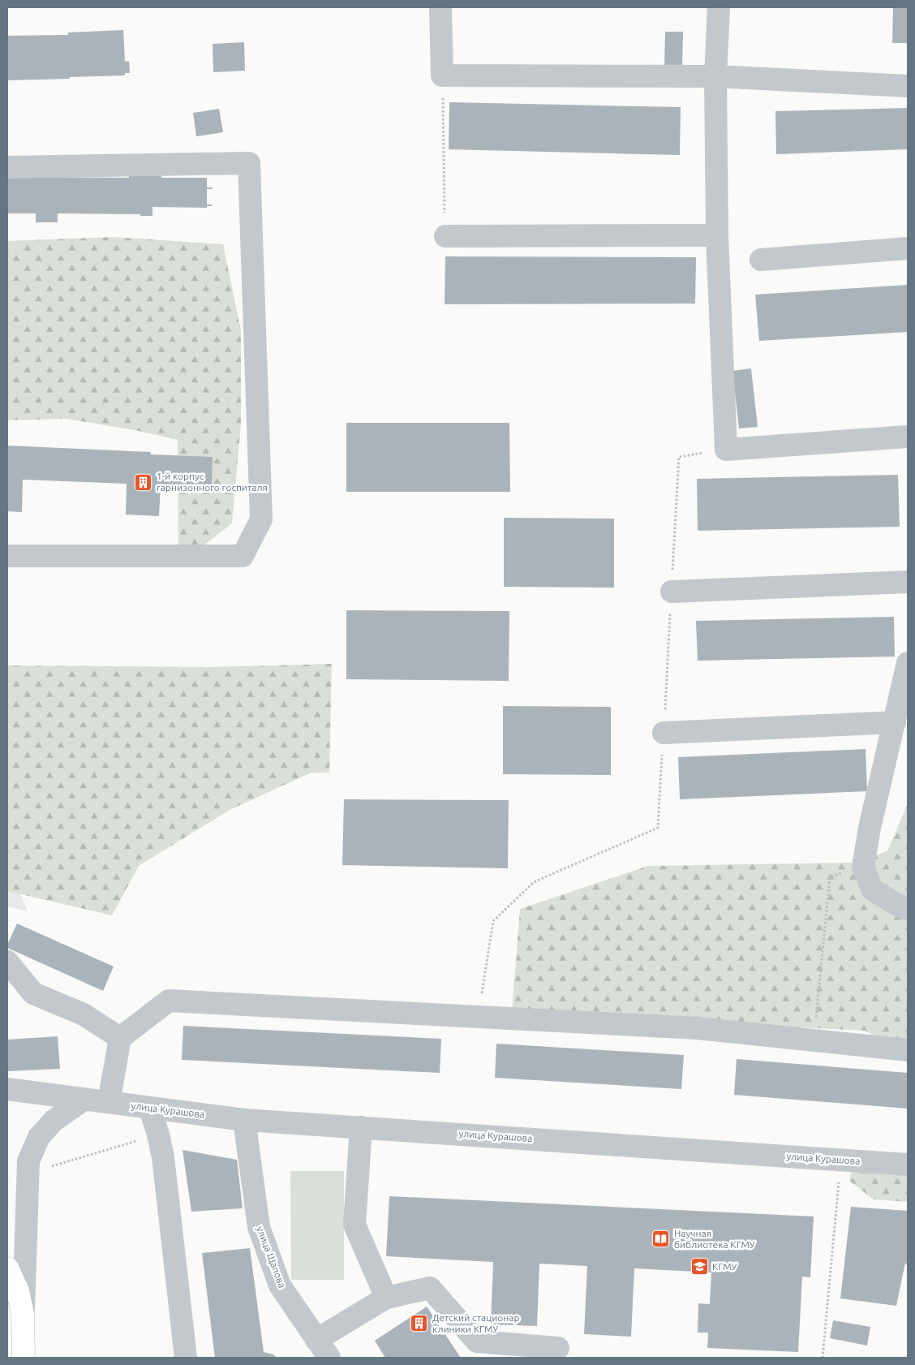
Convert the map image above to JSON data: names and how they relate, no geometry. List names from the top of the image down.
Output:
{
  "streets": {
    "street": ["улица Курашова", "улица Щапова"]
  },
  "crossings": [
    ["улица Курашова", "улица Щапова"]
  ],
  "places": {
    "building": ["1-й корпус гарнизонного госпиталя", "Детский стационар клиники КГМУ"],
    "library": ["Научная библиотека КГМУ"],
    "school or university": ["КГМУ"]
  }
}
